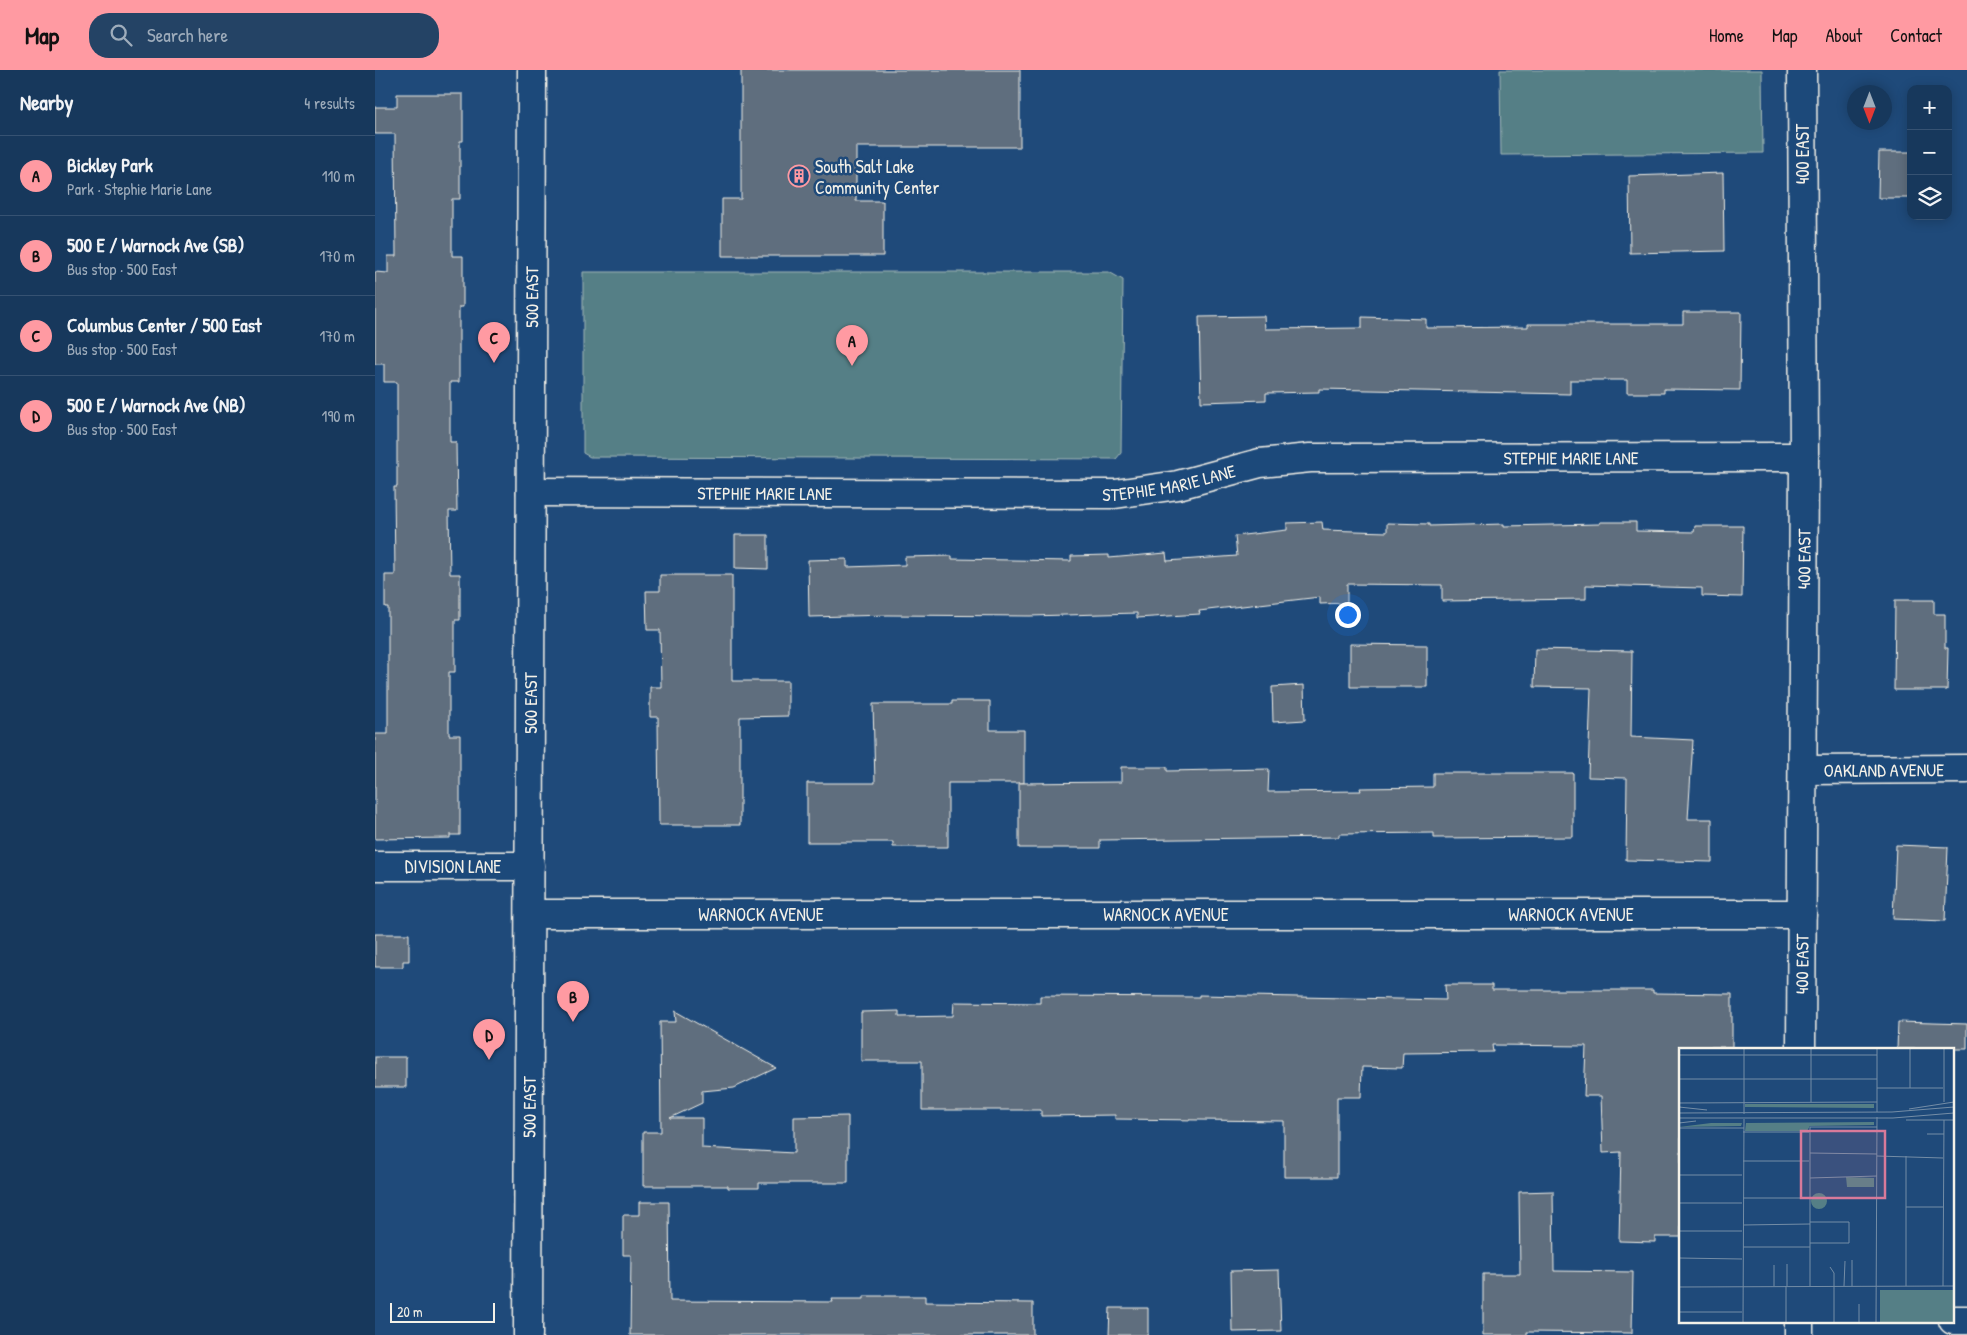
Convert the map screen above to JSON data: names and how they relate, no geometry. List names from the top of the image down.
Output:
{
  "streets": {
    "street": [
      "400 EAST",
      "500 EAST",
      "STEPHIE MARIE LANE",
      "OAKLAND AVENUE",
      "DIVISION LANE",
      "WARNOCK AVENUE"
    ]
  },
  "crossings": [
    ["400 EAST", "STEPHIE MARIE LANE"],
    ["400 EAST", "OAKLAND AVENUE"],
    ["400 EAST", "WARNOCK AVENUE"],
    ["500 EAST", "STEPHIE MARIE LANE"],
    ["500 EAST", "DIVISION LANE"],
    ["500 EAST", "WARNOCK AVENUE"]
  ],
  "places": {
    "building": ["South Salt Lake Community Center"]
  },
  "scale_bar": "20 m",
  "north": "bottom",
  "page": {
    "header": "Map",
    "search": "Search here",
    "nav": [
      "Home",
      "Map",
      "About",
      "Contact"
    ],
    "heading": ["Nearby", "4 results"],
    "map_buttons": ["+", "−"],
    "list": [
      {
        "mark": "A",
        "name": "Bickley Park",
        "note": "Park · Stephie Marie Lane",
        "value": "110 m"
      },
      {
        "mark": "B",
        "name": "500 E / Warnock Ave (SB)",
        "note": "Bus stop · 500 East",
        "value": "170 m"
      },
      {
        "mark": "C",
        "name": "Columbus Center / 500 East",
        "note": "Bus stop · 500 East",
        "value": "170 m"
      },
      {
        "mark": "D",
        "name": "500 E / Warnock Ave (NB)",
        "note": "Bus stop · 500 East",
        "value": "190 m"
      }
    ],
    "pins": [
      "C",
      "A",
      "B",
      "D"
    ],
    "scale": "20 m"
  }
}
